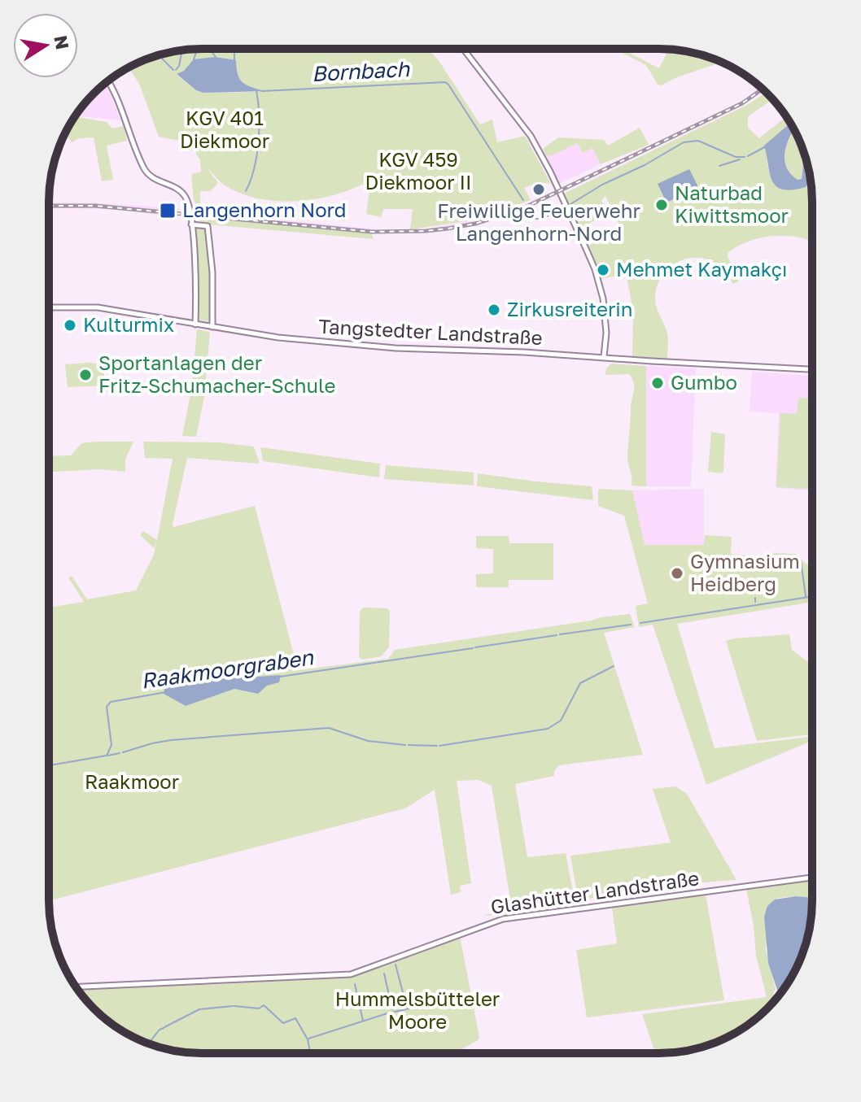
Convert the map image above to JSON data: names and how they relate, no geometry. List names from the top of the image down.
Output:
{
  "streets": {
    "street": ["Tangstedter Landstraße", "Glashütter Landstraße"]
  },
  "water": ["Bornbach", "Raakmoorgraben"],
  "parks": [
    "KGV 401 Diekmoor",
    "KGV 459 Diekmoor II",
    "Raakmoor",
    "Hummelsbütteler Moore"
  ],
  "places": {
    "other": [
      "Freiwillige Feuerwehr Langenhorn-Nord",
      "Naturbad Kiwittsmoor",
      "Mehmet Kaymakçı",
      "Zirkusreiterin",
      "Kulturmix",
      "Sportanlagen der Fritz-Schumacher-Schule",
      "Gumbo",
      "Gymnasium Heidberg"
    ],
    "transit": ["Langenhorn Nord"]
  },
  "north": "right"
}
